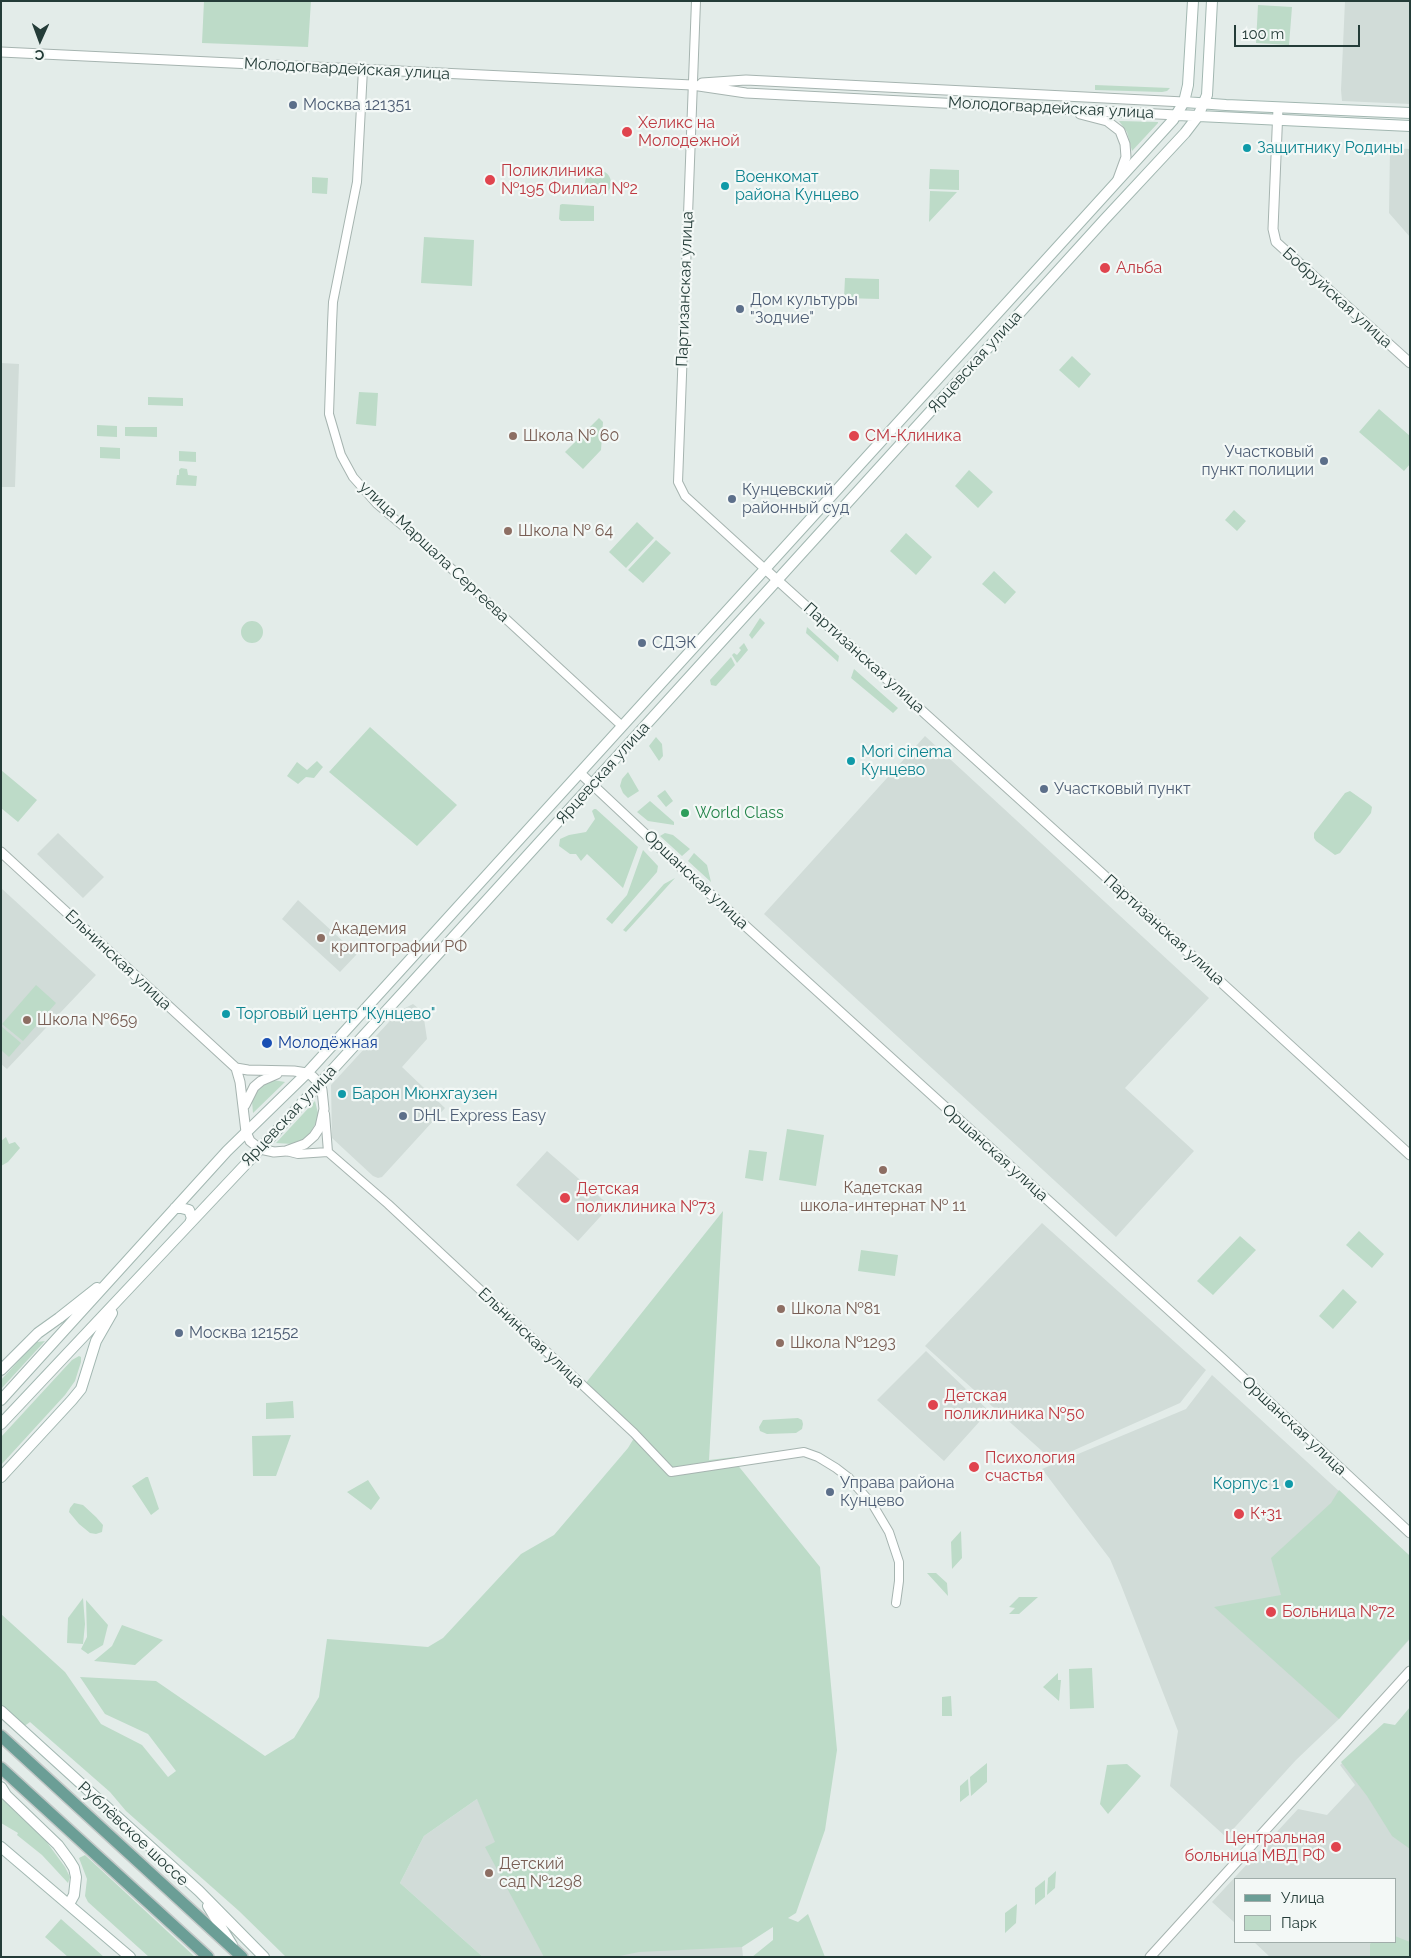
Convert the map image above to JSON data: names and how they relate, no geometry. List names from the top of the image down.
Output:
{
  "streets": {
    "main road": ["Молодогвардейская улица", "Ярцевская улица", "Рублёвское шоссе"],
    "street": [
      "Партизанская улица",
      "Бобруйская улица",
      "улица Маршала Сергеева",
      "Оршанская улица",
      "Ельнинская улица"
    ]
  },
  "crossings": [
    ["Молодогвардейская улица", "Партизанская улица"],
    ["Молодогвардейская улица", "Бобруйская улица"],
    ["Молодогвардейская улица", "Ярцевская улица"],
    ["Молодогвардейская улица", "улица Маршала Сергеева"],
    ["Партизанская улица", "Ярцевская улица"],
    ["Ярцевская улица", "улица Маршала Сергеева"],
    ["Ярцевская улица", "Оршанская улица"]
  ],
  "places": [
    "Москва 121351",
    "Хеликс на Молодежной",
    "Защитнику Родины",
    "Поликлиника №195 Филиал №2",
    "Военкомат района Кунцево",
    "Альба",
    "Дом культуры \"Зодчие\"",
    "Школа № 60",
    "СМ-Клиника",
    "Участковый пункт полиции",
    "Кунцевский районный суд",
    "Школа № 64",
    "СДЭК",
    "Mori cinema Кунцево",
    "Участковый пункт",
    "World Class",
    "Академия криптографии РФ",
    "Торговый центр \"Кунцево\"",
    "Школа №659",
    "Молодёжная",
    "Барон Мюнхгаузен",
    "DHL Express Easy",
    "Кадетская школа-интернат № 11",
    "Детская поликлиника №73",
    "Школа №81",
    "Москва 121552",
    "Школа №1293",
    "Детская поликлиника №50",
    "Психология счастья",
    "Корпус 1",
    "Управа района Кунцево",
    "К+31",
    "Больница №72",
    "Центральная больница МВД РФ",
    "Детский сад №1298"
  ],
  "legend": ["Улица", "Парк"],
  "scale_bar": "100 m",
  "north": "bottom"
}
